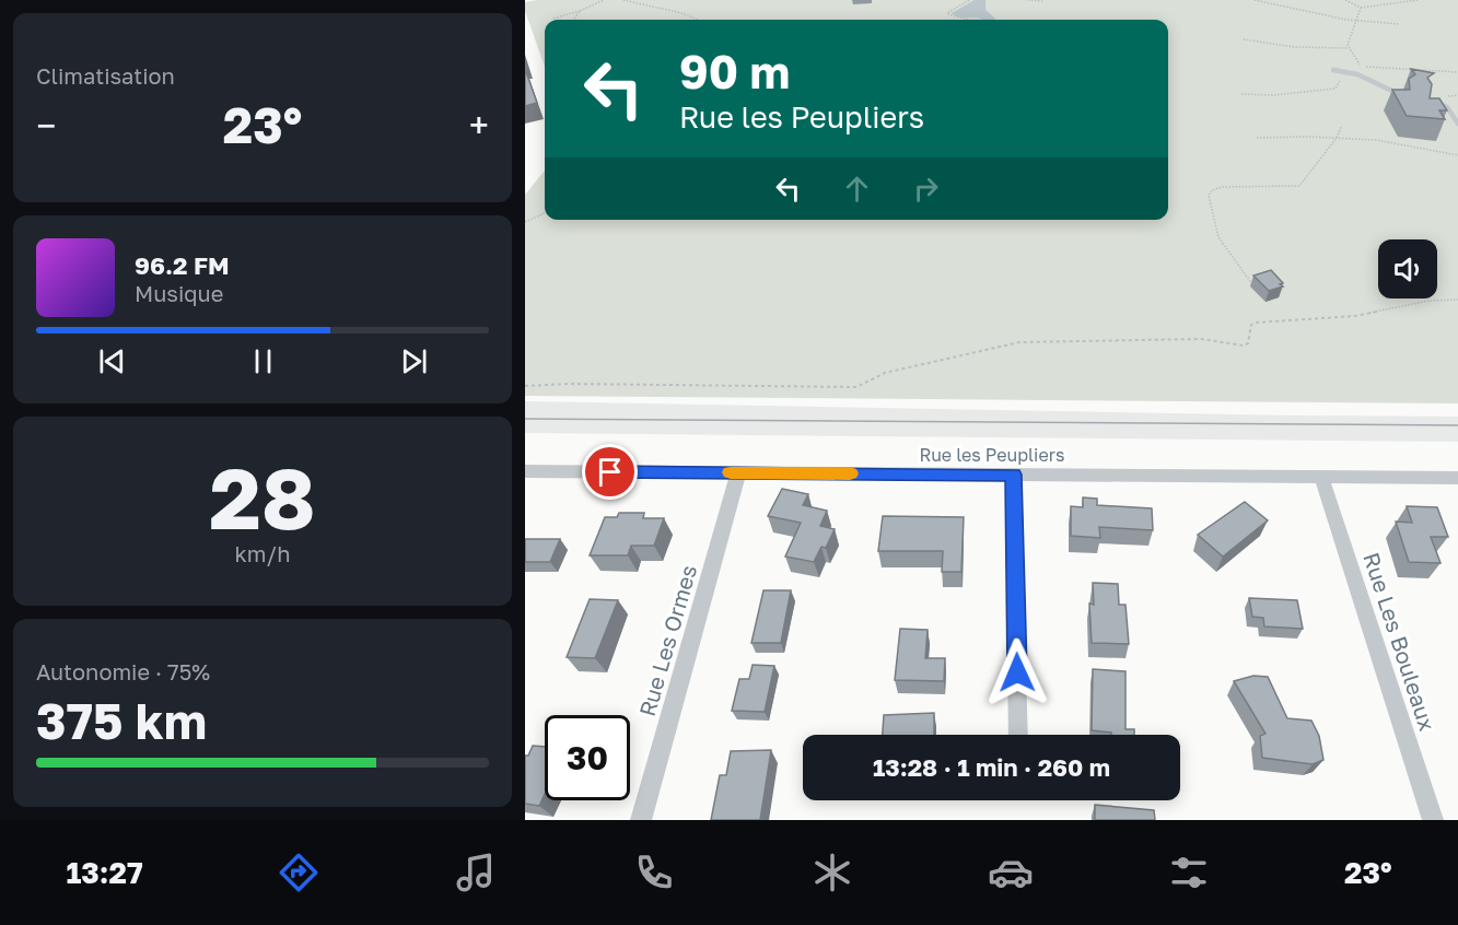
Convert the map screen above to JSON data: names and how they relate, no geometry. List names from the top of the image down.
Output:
{
  "streets": {
    "street": ["Rue les Peupliers", "Rue Les Ormes", "Rue Les Bouleaux"]
  },
  "crossings": [
    ["Rue les Peupliers", "Rue Les Ormes"],
    ["Rue les Peupliers", "Rue Les Bouleaux"]
  ],
  "page": {
    "tile": [
      "Climatisation",
      ["28", "km/h"],
      ["Autonomie · 75%", "375 km"]
    ],
    "turn": ["90 m", "Rue les Peupliers"],
    "heat": ["−", "23°", "+"],
    "song": ["96.2 FM", "Musique"],
    "limit": "30",
    "trip": "13:28 · 1 min · 260 m",
    "tabs": ["13:27", "23°"]
  }
}
